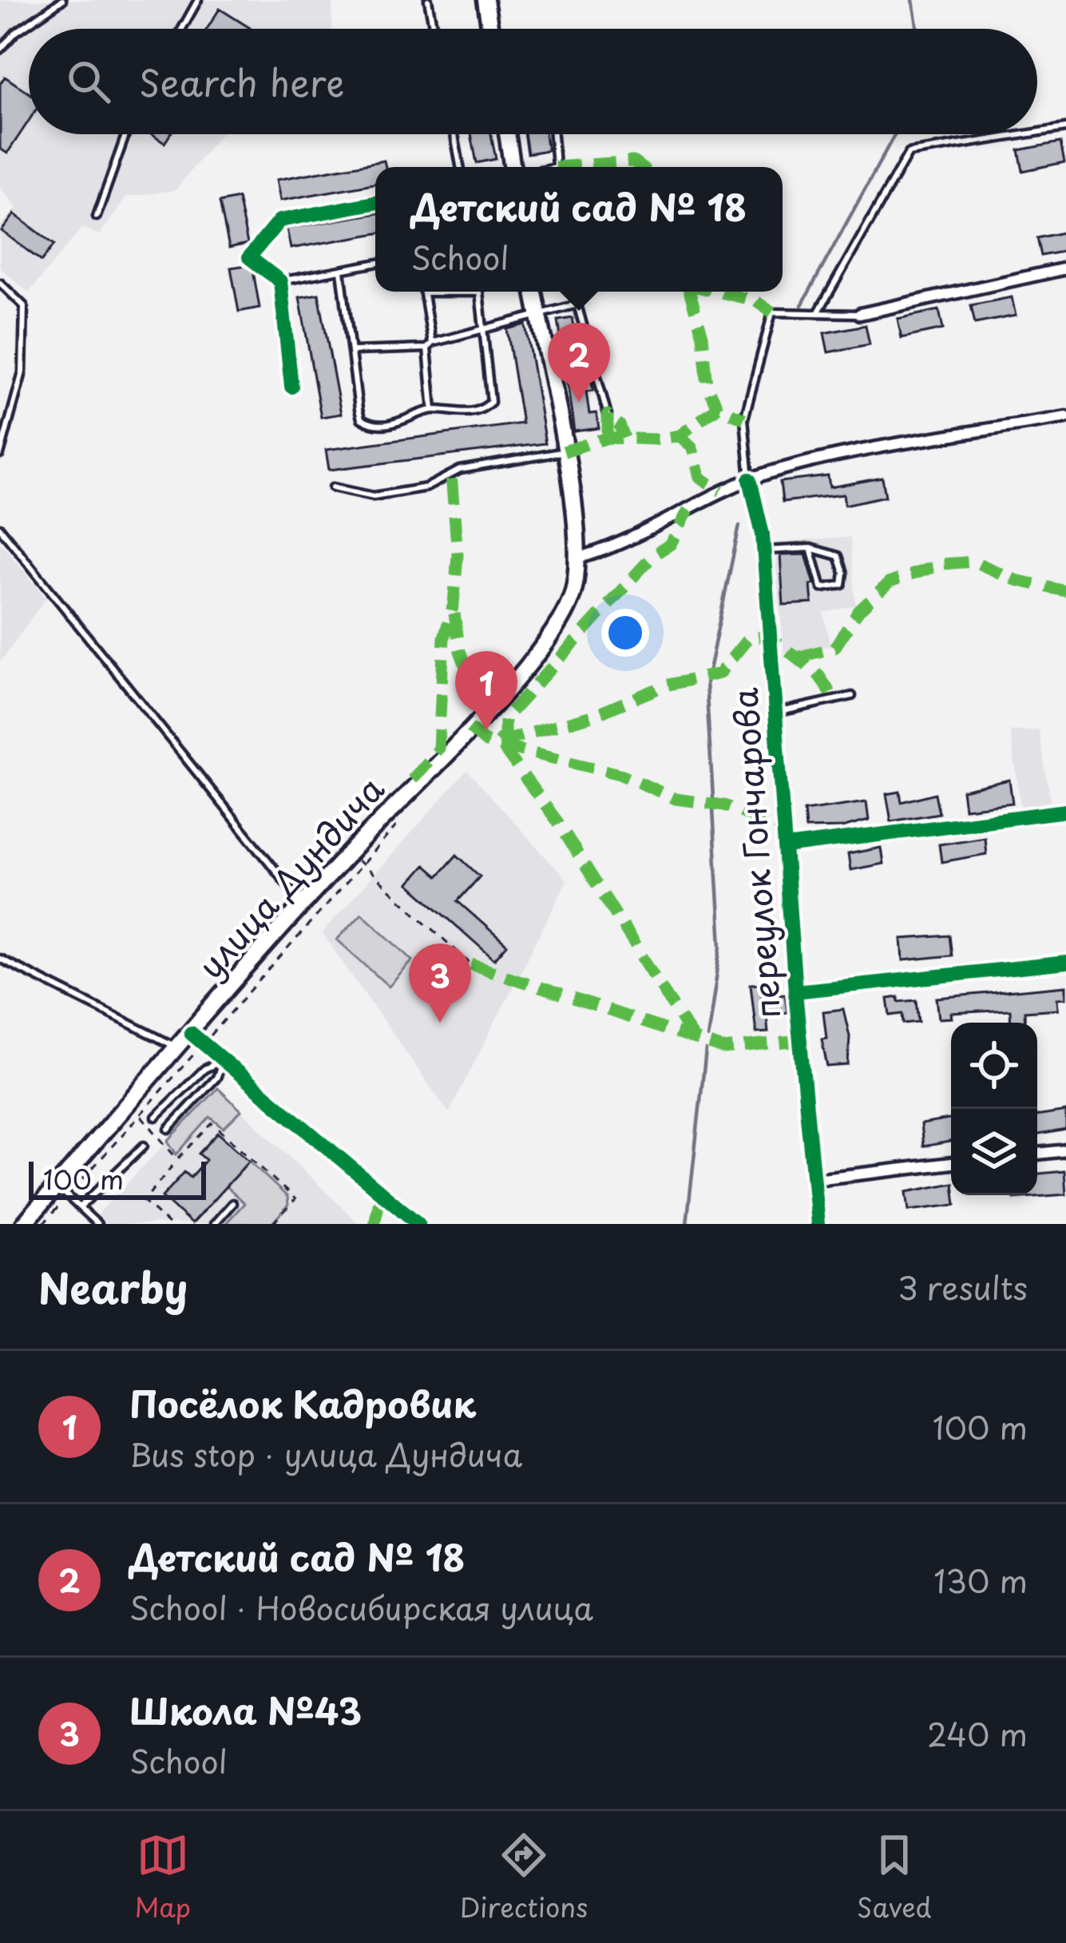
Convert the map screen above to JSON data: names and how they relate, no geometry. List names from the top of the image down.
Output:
{
  "streets": {
    "main road": ["улица Дундича"],
    "street": ["переулок Гончарова"]
  },
  "scale_bar": "100 m",
  "page": {
    "search": "Search here",
    "popup": ["Детский сад № 18", "School"],
    "pins": ["2", "1", "3"],
    "scale": "100 m",
    "heading": ["Nearby", "3 results"],
    "list": [
      {
        "mark": "1",
        "name": "Посёлок Кадровик",
        "note": "Bus stop · улица Дундича",
        "value": "100 m"
      },
      {
        "mark": "2",
        "name": "Детский сад № 18",
        "note": "School · Новосибирская улица",
        "value": "130 m"
      },
      {
        "mark": "3",
        "name": "Школа №43",
        "note": "School",
        "value": "240 m"
      }
    ],
    "nav": ["Map", "Directions", "Saved"]
  }
}
